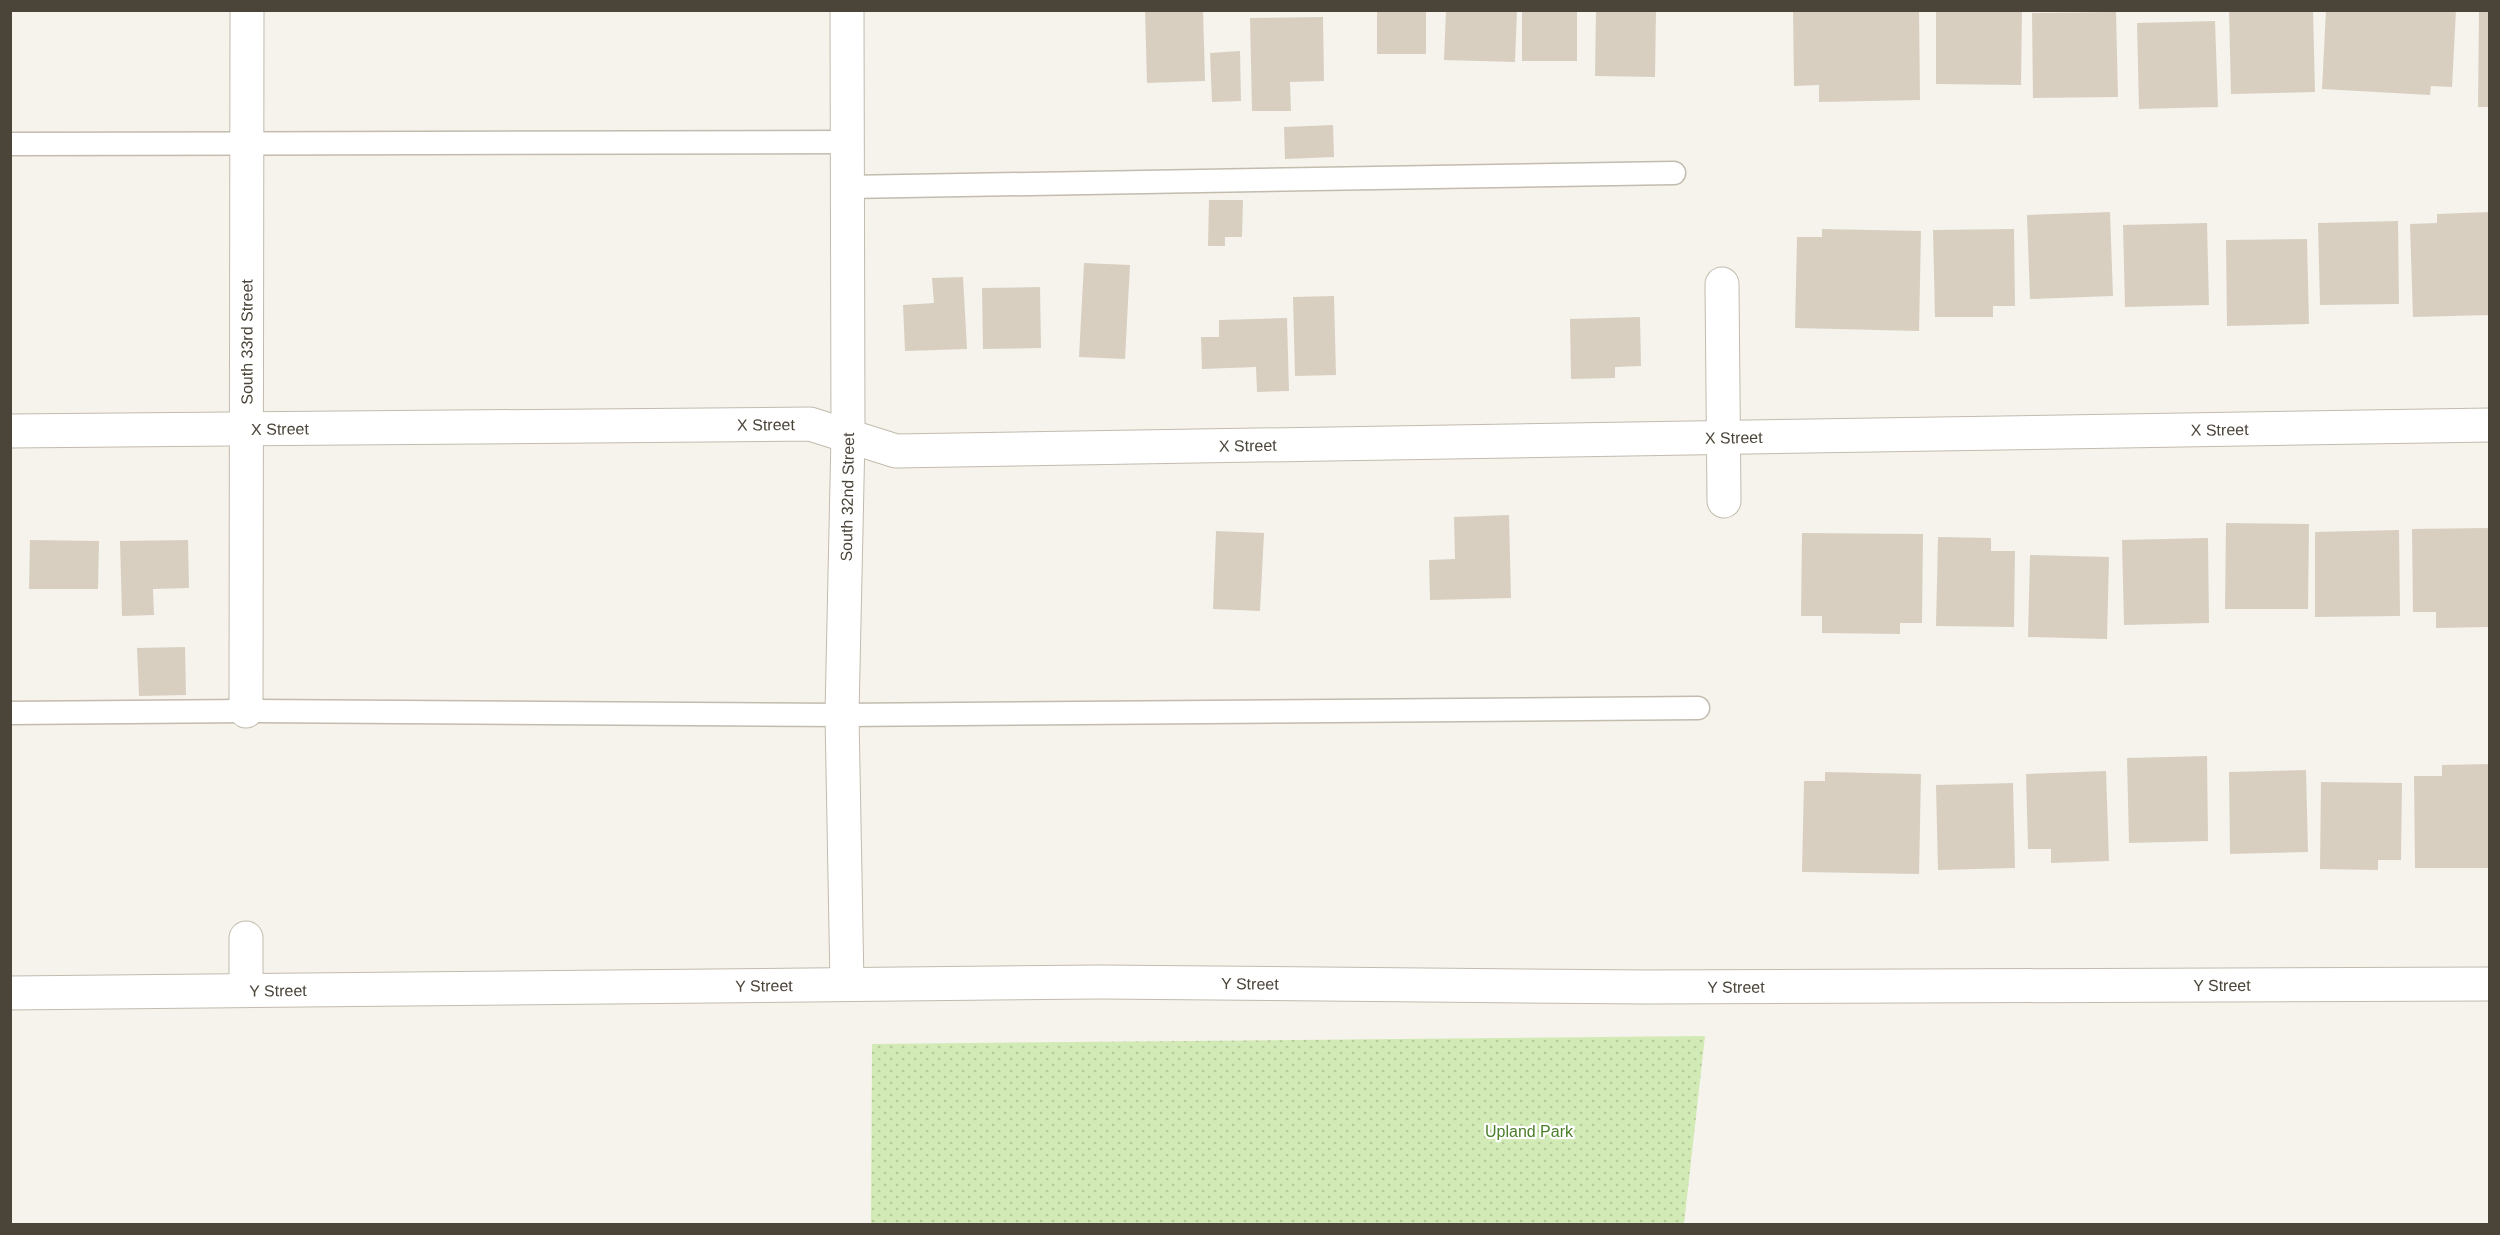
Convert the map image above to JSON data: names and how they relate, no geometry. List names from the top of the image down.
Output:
{
  "streets": {
    "street": [
      "South 33rd Street",
      "X Street",
      "South 32nd Street",
      "Y Street"
    ]
  },
  "crossings": [
    ["South 33rd Street", "X Street"],
    ["X Street", "South 32nd Street"],
    ["South 32nd Street", "Y Street"]
  ],
  "parks": ["Upland Park"]
}
